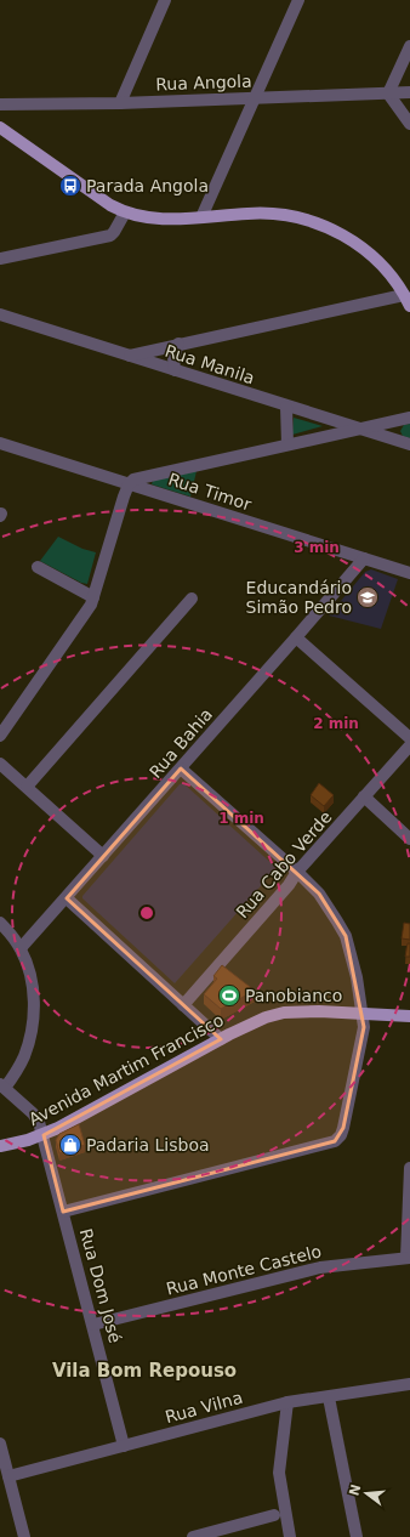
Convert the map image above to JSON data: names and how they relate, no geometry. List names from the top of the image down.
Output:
{
  "streets": {
    "main road": ["Avenida Martim Francisco"],
    "street": [
      "Rua Angola",
      "Rua Manila",
      "Rua Timor",
      "Rua Bahia",
      "Rua Cabo Verde",
      "Rua Monte Castelo",
      "Rua Dom José",
      "Rua Vilna"
    ]
  },
  "crossings": [
    ["Rua Timor", "Rua Bahia"],
    ["Avenida Martim Francisco", "Rua Dom José"],
    ["Rua Monte Castelo", "Rua Dom José"],
    ["Rua Dom José", "Rua Vilna"]
  ],
  "districts": ["Vila Bom Repouso"],
  "places": {
    "bus stop": ["Parada Angola"],
    "school or university": ["Educandário Simão Pedro"],
    "sports": ["Panobianco"],
    "shop": ["Padaria Lisboa"]
  },
  "north": "left",
  "rings": ["3 min", "2 min", "1 min"]
}
